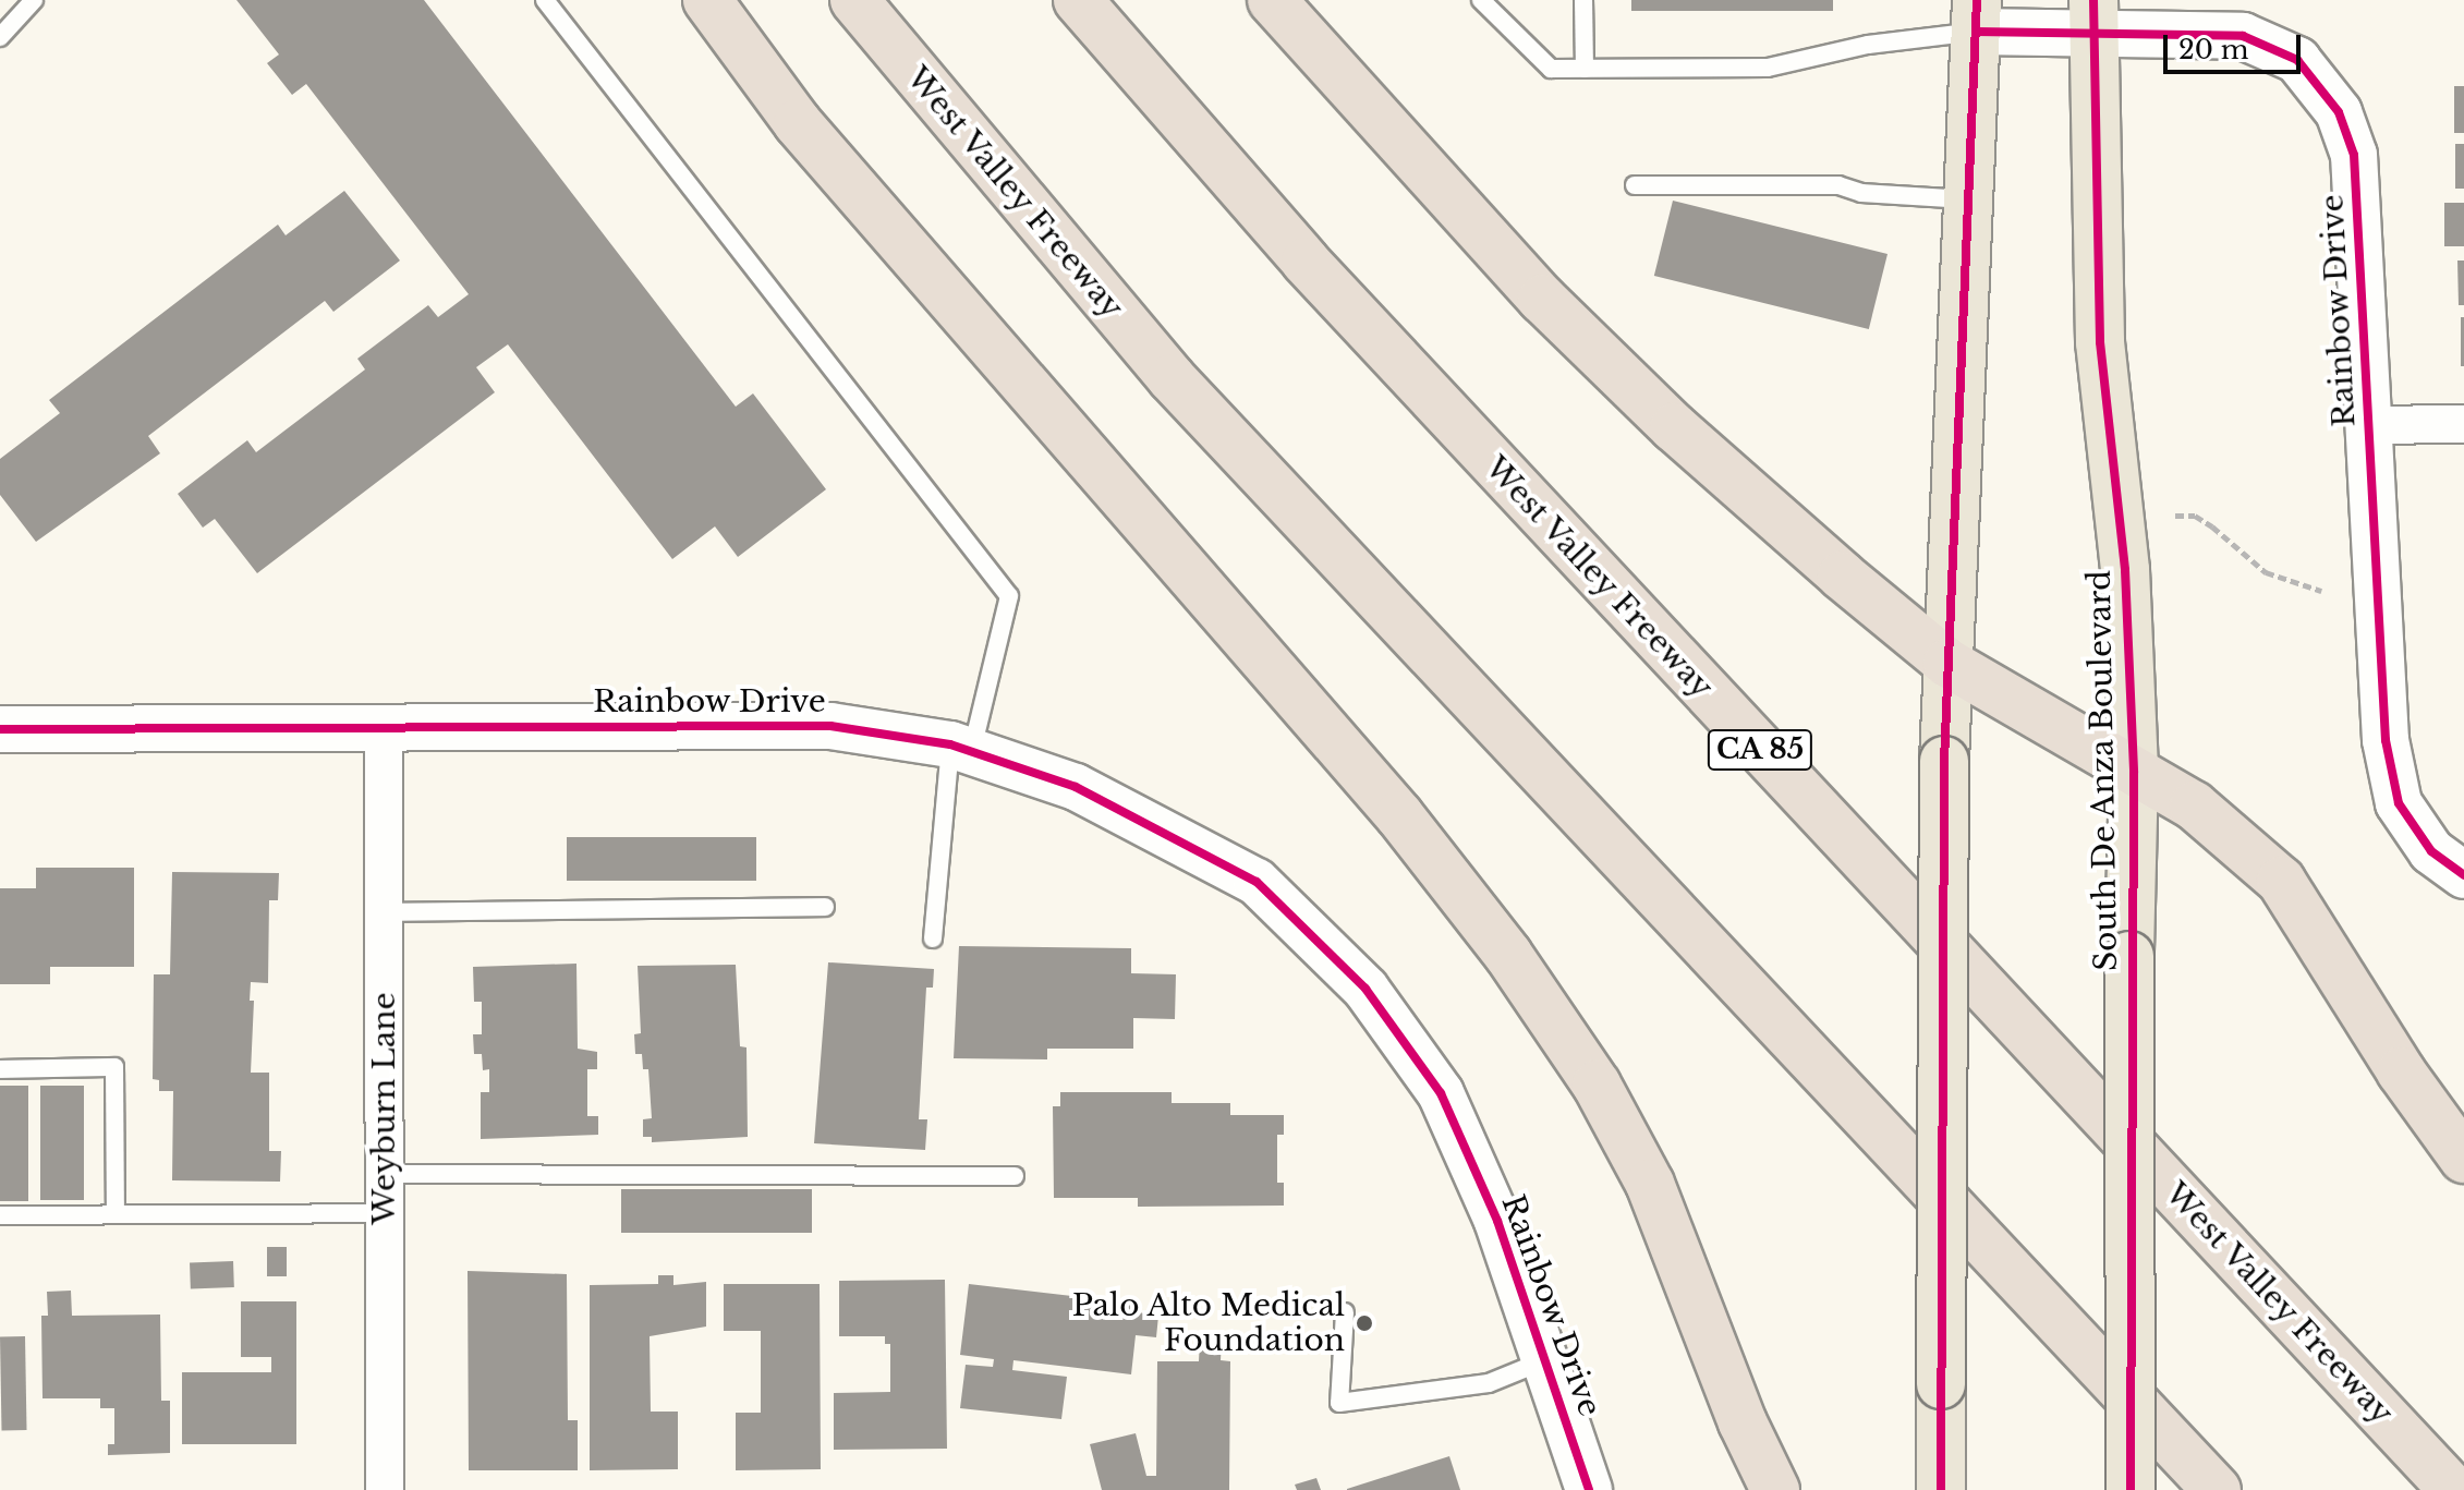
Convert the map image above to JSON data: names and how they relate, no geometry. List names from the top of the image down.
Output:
{
  "streets": {
    "highway": ["West Valley Freeway", "CA 85"],
    "main road": ["South De Anza Boulevard"],
    "street": ["Rainbow Drive", "Weyburn Lane"]
  },
  "crossings": [
    ["Rainbow Drive", "South De Anza Boulevard"],
    ["Rainbow Drive", "Weyburn Lane"]
  ],
  "places": ["Palo Alto Medical Foundation"],
  "scale_bar": "20 m"
}
